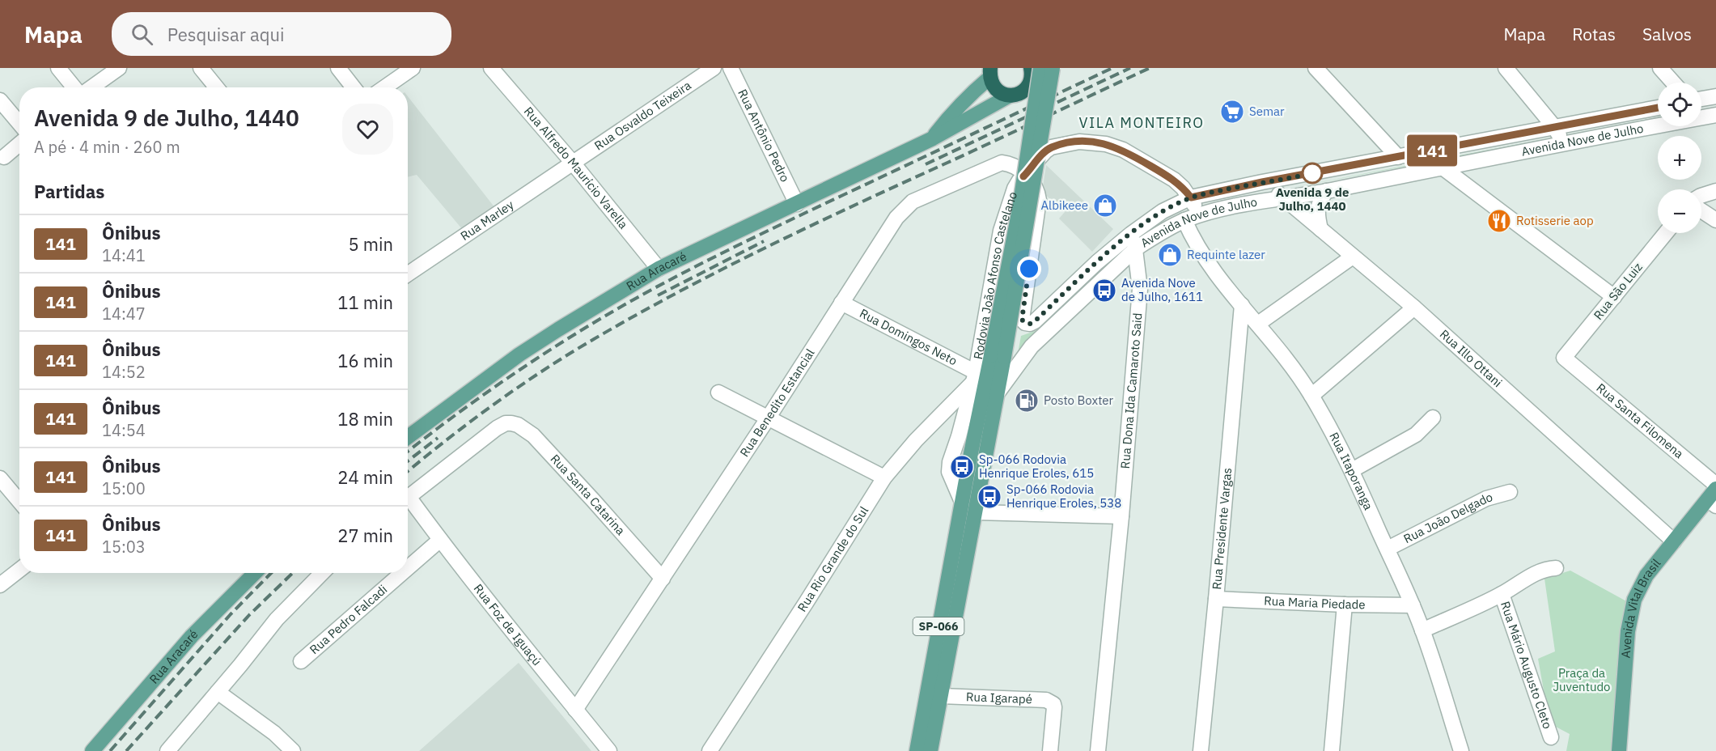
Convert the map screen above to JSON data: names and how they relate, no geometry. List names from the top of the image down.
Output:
{
  "streets": {
    "main road": ["Rua Aracaré", "Avenida Vital Brasil", "SP-066"],
    "street": [
      "Rua Osvaldo Teixeira",
      "Rua Antônio Pedro",
      "Avenida Nove de Julho",
      "Rua Alfredo Maurício Varella",
      "Rua Marley",
      "Rodovia João Afonso Castelano",
      "Rua São Luiz",
      "Rua Domingos Neto",
      "Rua Illo Ottani",
      "Rua Dona Ida Camaroto Said",
      "Rua Benedito Estancial",
      "Rua Santa Filomena",
      "Rua Itaporanga",
      "Rua Santa Catarina",
      "Rua João Delgado",
      "Rua Presidente Vargas",
      "Rua Rio Grande do Sul",
      "Rua Maria Piedade",
      "Rua Pedro Falcadi",
      "Rua Foz de Iguaçú",
      "Rua Mário Augusto Cleto",
      "Rua Igarapé"
    ]
  },
  "crossings": [
    ["Rua Osvaldo Teixeira", "Rua Alfredo Maurício Varella"],
    ["Rua Osvaldo Teixeira", "Rua Marley"],
    ["Rua Antônio Pedro", "Rua Aracaré"],
    ["Avenida Nove de Julho", "Rodovia João Afonso Castelano"],
    ["Avenida Nove de Julho", "Rua Illo Ottani"],
    ["Avenida Nove de Julho", "Rua Dona Ida Camaroto Said"],
    ["Avenida Nove de Julho", "Rua Benedito Estancial"],
    ["Avenida Nove de Julho", "Rua Itaporanga"],
    ["Avenida Nove de Julho", "SP-066"],
    ["Rua Alfredo Maurício Varella", "Rua Marley"],
    ["Rua Alfredo Maurício Varella", "Rua Aracaré"],
    ["Rodovia João Afonso Castelano", "Rua Domingos Neto"],
    ["Rodovia João Afonso Castelano", "Rua Benedito Estancial"],
    ["Rodovia João Afonso Castelano", "Rua Itaporanga"],
    ["Rodovia João Afonso Castelano", "Rua Rio Grande do Sul"],
    ["Rodovia João Afonso Castelano", "SP-066"],
    ["Rua São Luiz", "Rua Santa Filomena"],
    ["Rua Domingos Neto", "Rua Benedito Estancial"],
    ["Rua Domingos Neto", "Rua Rio Grande do Sul"],
    ["Rua Illo Ottani", "Avenida Vital Brasil"],
    ["Rua Benedito Estancial", "Rua Santa Catarina"],
    ["Rua Benedito Estancial", "Rua Foz de Iguaçú"],
    ["Rua Itaporanga", "Rua João Delgado"],
    ["Rua Itaporanga", "Rua Presidente Vargas"],
    ["Rua Itaporanga", "Rua Maria Piedade"],
    ["Rua Presidente Vargas", "Rua Maria Piedade"],
    ["Rua Pedro Falcadi", "Rua Foz de Iguaçú"],
    ["SP-066", "Rua Igarapé"]
  ],
  "districts": ["VILA MONTEIRO"],
  "parks": ["Praça da Juventudo"],
  "places": {
    "supermarket": ["Semar"],
    "other": ["Avenida 9 de Julho, 1440"],
    "shop": ["Albikeee", "Requinte lazer"],
    "restaurant": ["Rotisserie aop"],
    "bus stop": ["Avenida Nove de Julho, 1611", "Sp-066 Rodovia Henrique Eroles, 615", "Sp-066 Rodovia Henrique Eroles, 538"],
    "fuel station": ["Posto Boxter"]
  },
  "lines": ["bus line 141"],
  "page": {
    "header": "Mapa",
    "search": "Pesquisar aqui",
    "nav": ["Mapa", "Rotas", "Salvos"],
    "on_map": "141",
    "map_buttons": ["+", "−"],
    "heading": [
      ["Avenida 9 de Julho, 1440", "A pé · 4 min · 260 m"],
      "Partidas"
    ],
    "list": [
      {
        "mark": "141",
        "name": "Ônibus",
        "note": "14:41",
        "value": "5 min"
      },
      {
        "mark": "141",
        "name": "Ônibus",
        "note": "14:47",
        "value": "11 min"
      },
      {
        "mark": "141",
        "name": "Ônibus",
        "note": "14:52",
        "value": "16 min"
      },
      {
        "mark": "141",
        "name": "Ônibus",
        "note": "14:54",
        "value": "18 min"
      },
      {
        "mark": "141",
        "name": "Ônibus",
        "note": "15:00",
        "value": "24 min"
      },
      {
        "mark": "141",
        "name": "Ônibus",
        "note": "15:03",
        "value": "27 min"
      }
    ]
  }
}
